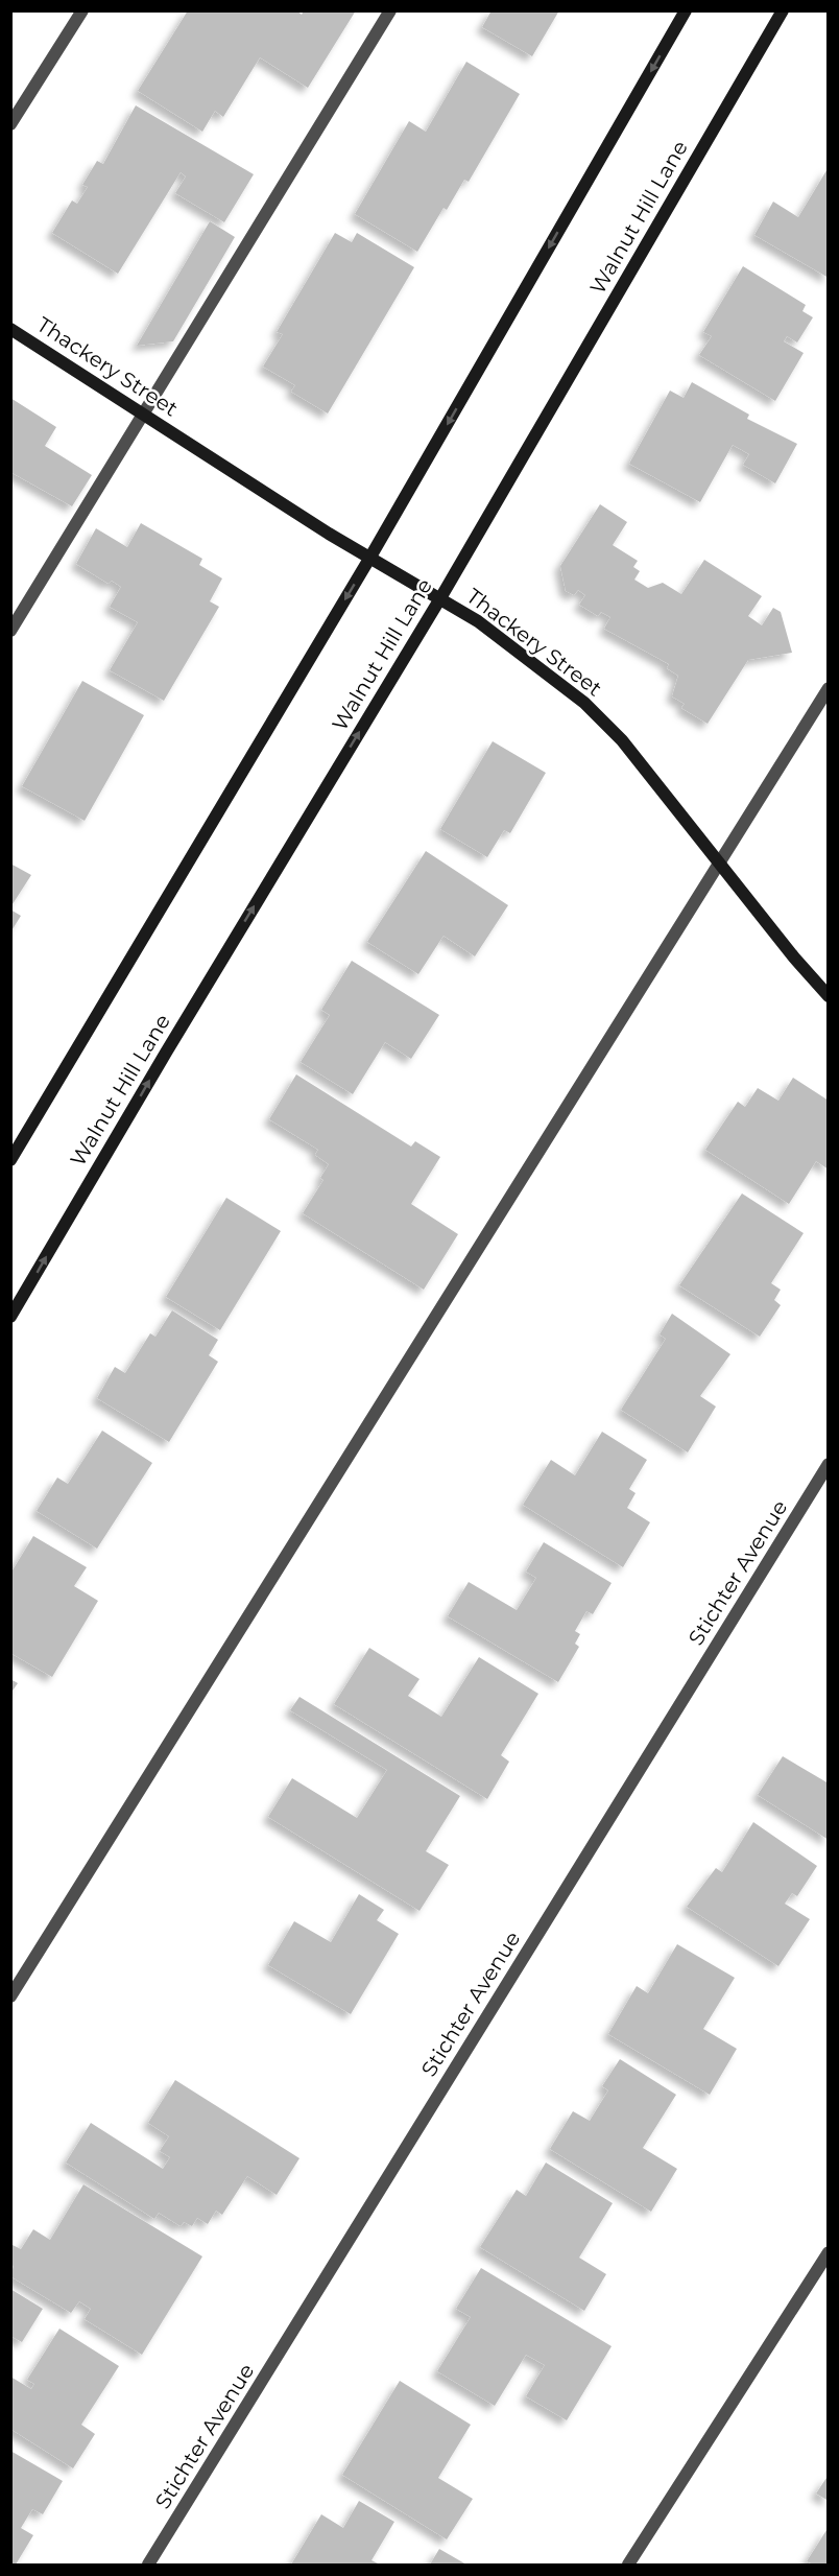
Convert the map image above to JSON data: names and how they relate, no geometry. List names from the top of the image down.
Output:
{
  "streets": {
    "main road": ["Walnut Hill Lane", "Thackery Street"],
    "street": ["Stichter Avenue"]
  },
  "crossings": [
    ["Walnut Hill Lane", "Thackery Street"]
  ]
}
